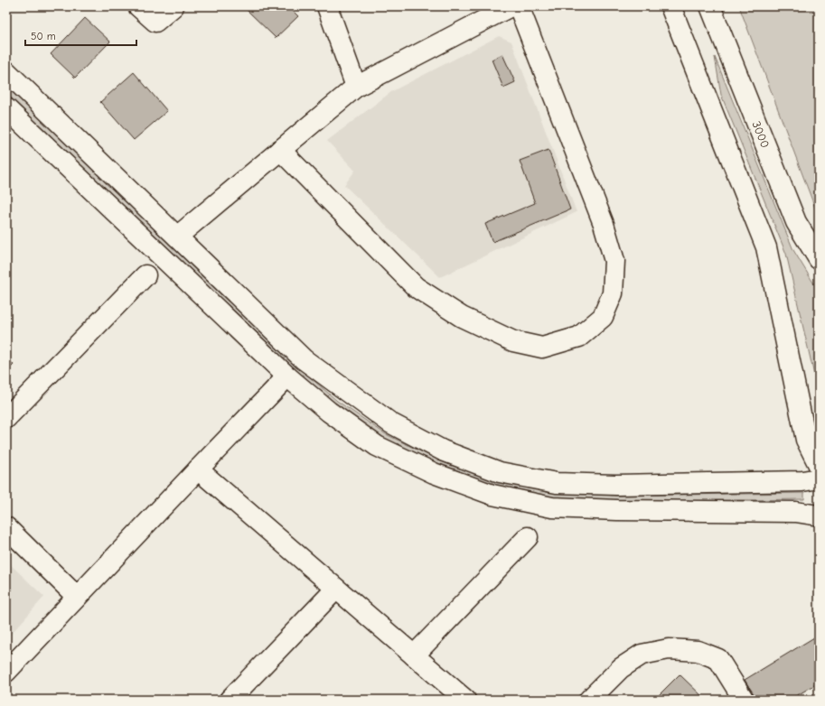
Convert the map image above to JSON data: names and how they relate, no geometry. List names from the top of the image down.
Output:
{
  "streets": {
    "street": ["3000"]
  },
  "scale_bar": "50 m"
}
